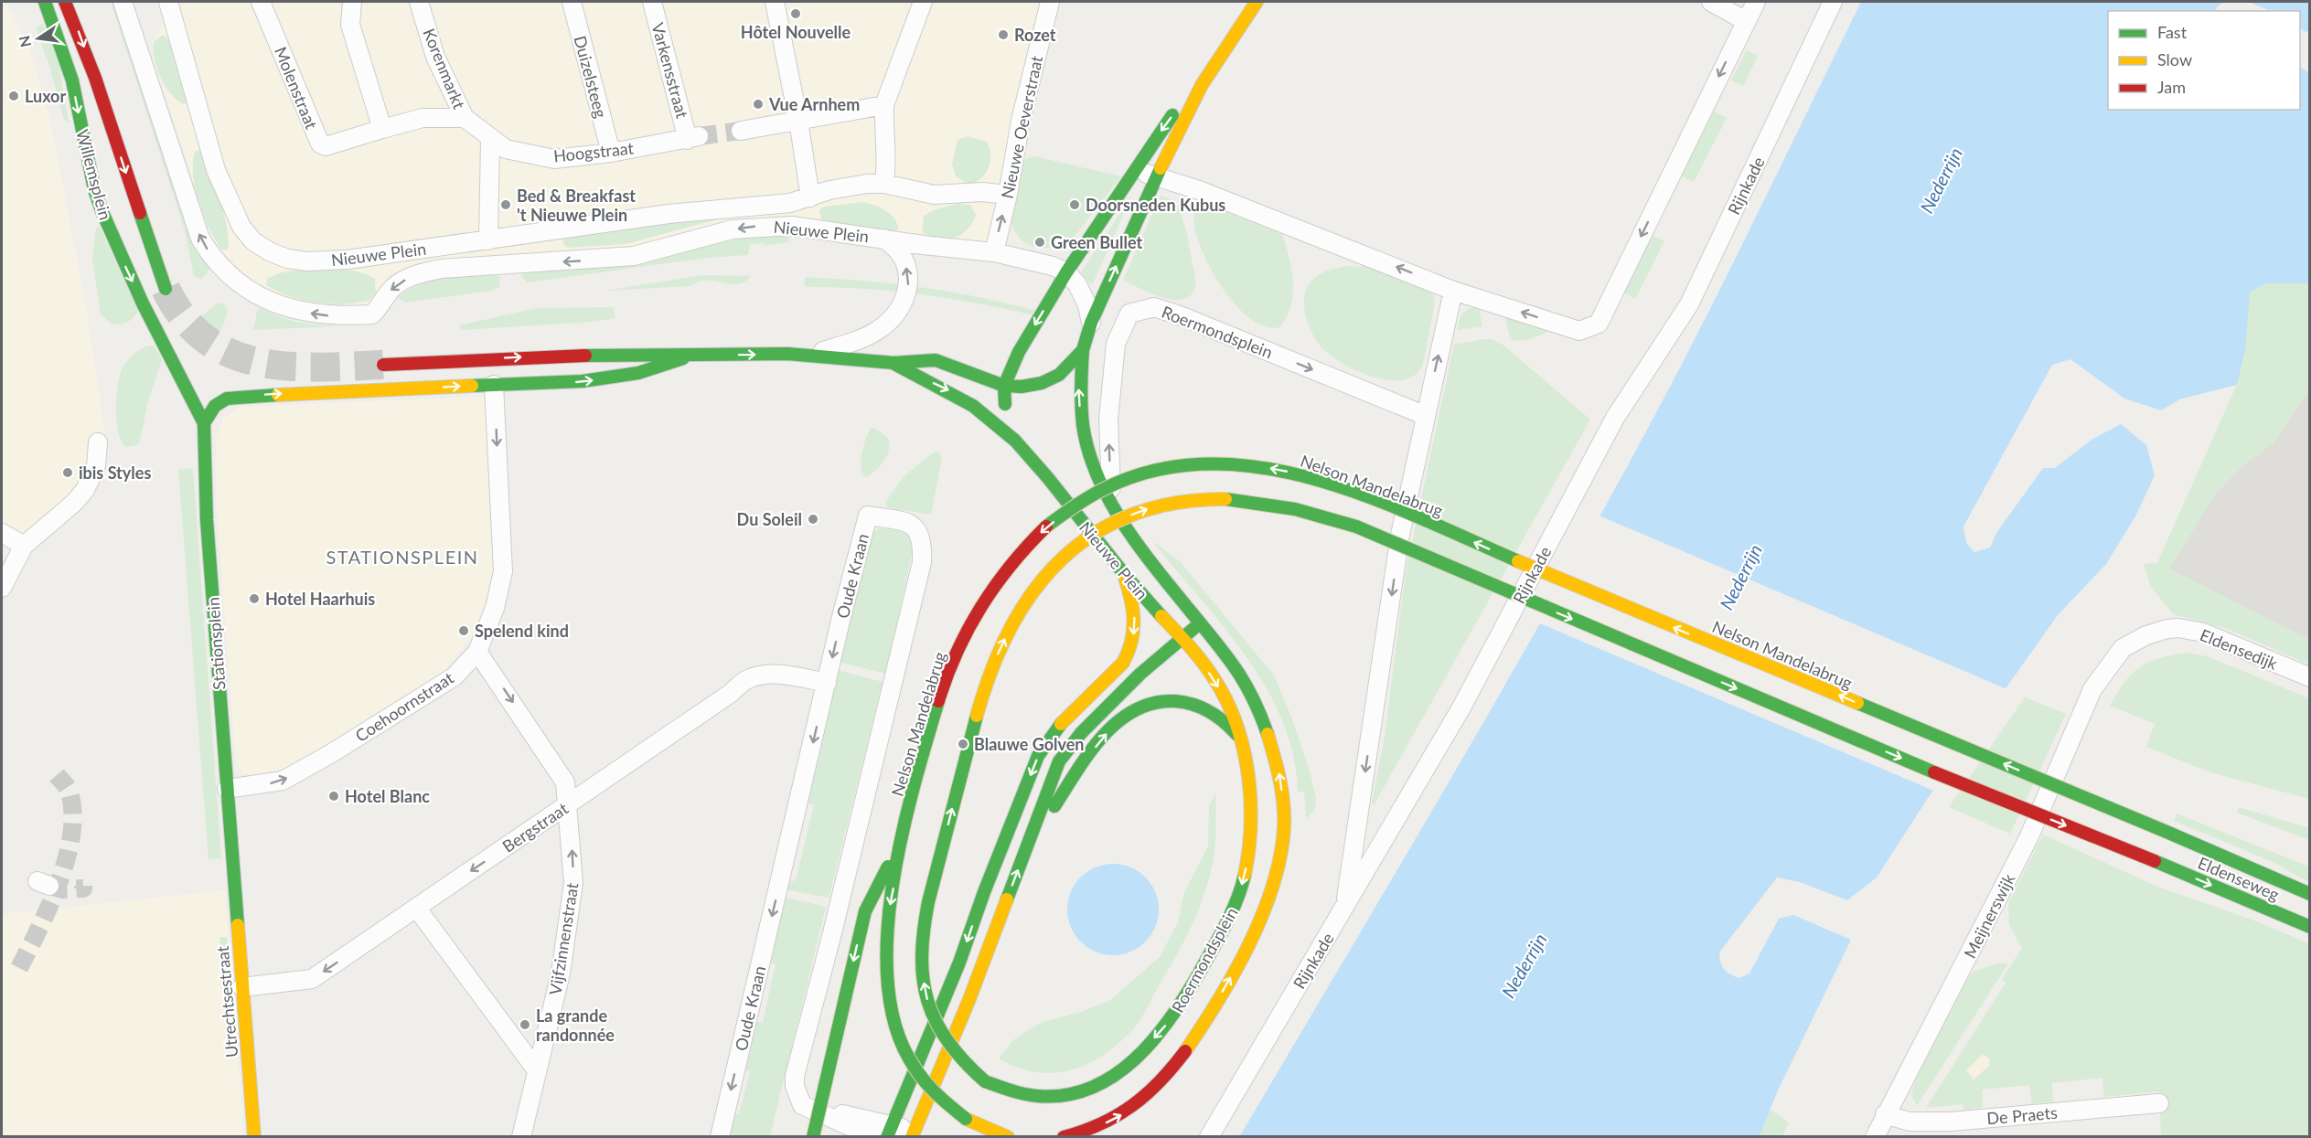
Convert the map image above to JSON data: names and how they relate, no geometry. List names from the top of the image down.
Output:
{
  "streets": {
    "main road": [
      "Willemsplein",
      "Nieuwe Plein",
      "Roermondsplein",
      "Nelson Mandelabrug",
      "Stationsplein",
      "Eldenseweg",
      "Utrechtsestraat"
    ],
    "street": [
      "Korenmarkt",
      "Varkensstraat",
      "Duizelsteeg",
      "Molenstraat",
      "Nieuwe Oeverstraat",
      "Hoogstraat",
      "Rijnkade",
      "Oude Kraan",
      "Eldensedijk",
      "Coehoornstraat",
      "Bergstraat",
      "Meijnerswijk",
      "Vijfzinnenstraat",
      "De Praets"
    ]
  },
  "crossings": [
    ["Korenmarkt", "Molenstraat"],
    ["Korenmarkt", "Hoogstraat"],
    ["Varkensstraat", "Hoogstraat"],
    ["Duizelsteeg", "Hoogstraat"],
    ["Nieuwe Oeverstraat", "Nieuwe Plein"],
    ["Willemsplein", "Nieuwe Plein"],
    ["Willemsplein", "Stationsplein"],
    ["Nieuwe Plein", "Roermondsplein"],
    ["Nieuwe Plein", "Stationsplein"],
    ["Nieuwe Plein", "Coehoornstraat"],
    ["Roermondsplein", "Eldenseweg"],
    ["Nelson Mandelabrug", "Eldenseweg"],
    ["Oude Kraan", "Bergstraat"],
    ["Stationsplein", "Coehoornstraat"],
    ["Stationsplein", "Utrechtsestraat"],
    ["Eldensedijk", "Meijnerswijk"],
    ["Coehoornstraat", "Vijfzinnenstraat"],
    ["Bergstraat", "Vijfzinnenstraat"],
    ["Bergstraat", "Utrechtsestraat"],
    ["Meijnerswijk", "De Praets"]
  ],
  "one_way": ["Willemsplein", "Bergstraat"],
  "districts": ["STATIONSPLEIN"],
  "water": ["Nederrijn"],
  "places": [
    "Hôtel Nouvelle",
    "Rozet",
    "Luxor",
    "Vue Arnhem",
    "Bed & Breakfast 't Nieuwe Plein",
    "Doorsneden Kubus",
    "Green Bullet",
    "ibis Styles",
    "Du Soleil",
    "Hotel Haarhuis",
    "Spelend kind",
    "Blauwe Golven",
    "Hotel Blanc",
    "La grande randonnée"
  ],
  "legend": ["Fast", "Slow", "Jam"],
  "north": "left"
}
